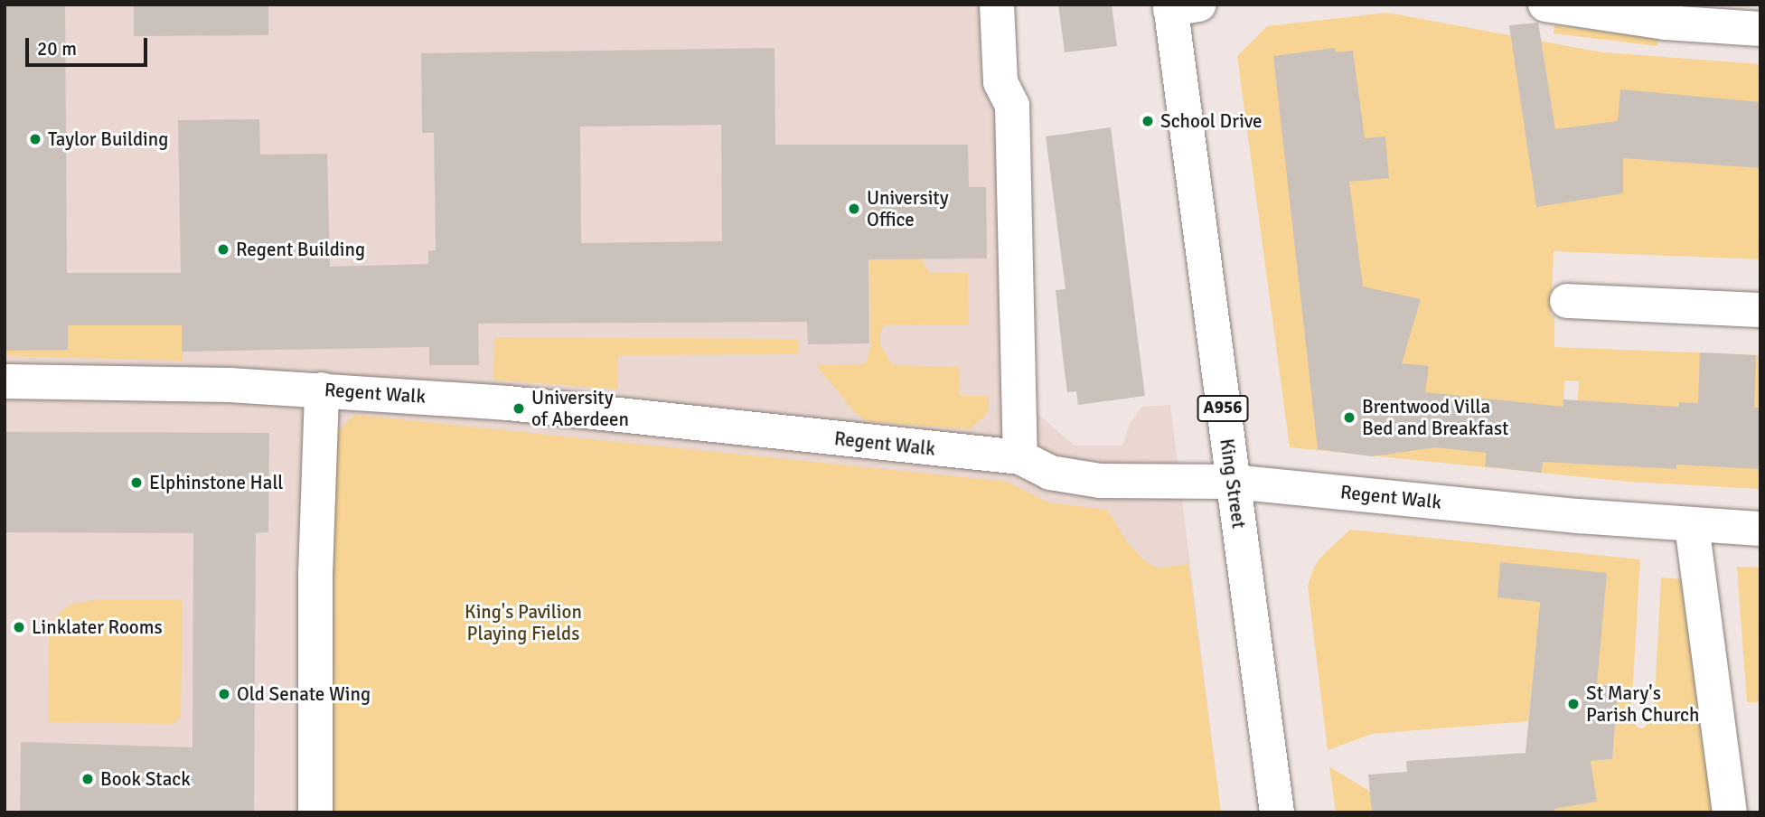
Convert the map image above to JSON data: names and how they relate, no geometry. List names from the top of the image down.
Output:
{
  "streets": {
    "main road": ["Regent Walk", "A956", "King Street"]
  },
  "crossings": [
    ["Regent Walk", "King Street"]
  ],
  "parks": ["King's Pavilion Playing Fields"],
  "places": [
    "School Drive",
    "Taylor Building",
    "University Office",
    "Regent Building",
    "University of Aberdeen",
    "Brentwood Villa Bed and Breakfast",
    "Elphinstone Hall",
    "Linklater Rooms",
    "Old Senate Wing",
    "St Mary's Parish Church",
    "Book Stack"
  ],
  "scale_bar": "20 m"
}
